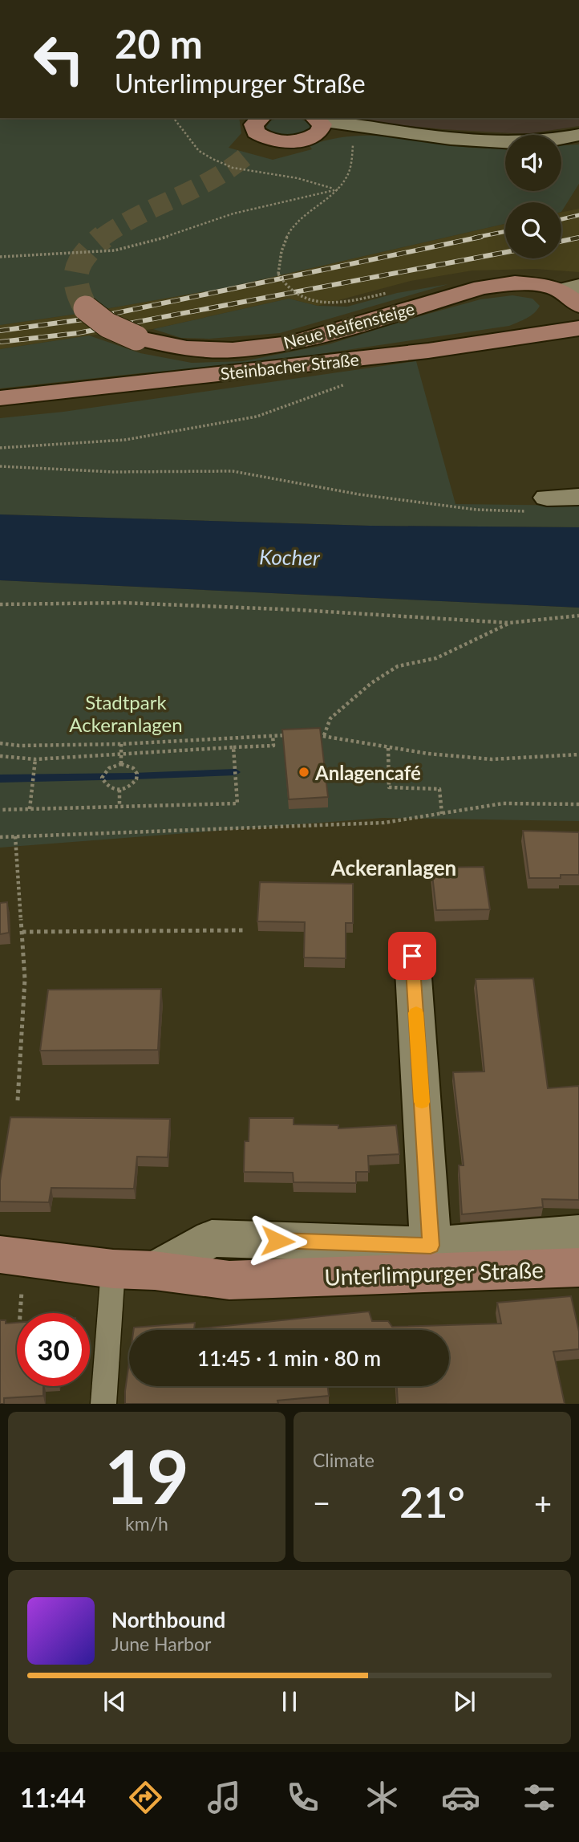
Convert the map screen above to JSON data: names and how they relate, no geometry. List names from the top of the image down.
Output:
{
  "streets": {
    "main road": ["Neue Reifensteige", "Steinbacher Straße", "Unterlimpurger Straße"]
  },
  "districts": ["Ackeranlagen"],
  "water": ["Kocher"],
  "parks": ["Stadtpark Ackeranlagen"],
  "places": ["Anlagencafé"],
  "page": {
    "turn": ["20 m", "Unterlimpurger Straße"],
    "limit": "30",
    "trip": "11:45 · 1 min · 80 m",
    "tile": [
      ["19", "km/h"],
      "Climate"
    ],
    "heat": ["−", "21°", "+"],
    "song": ["Northbound", "June Harbor"],
    "tabs": "11:44"
  }
}
